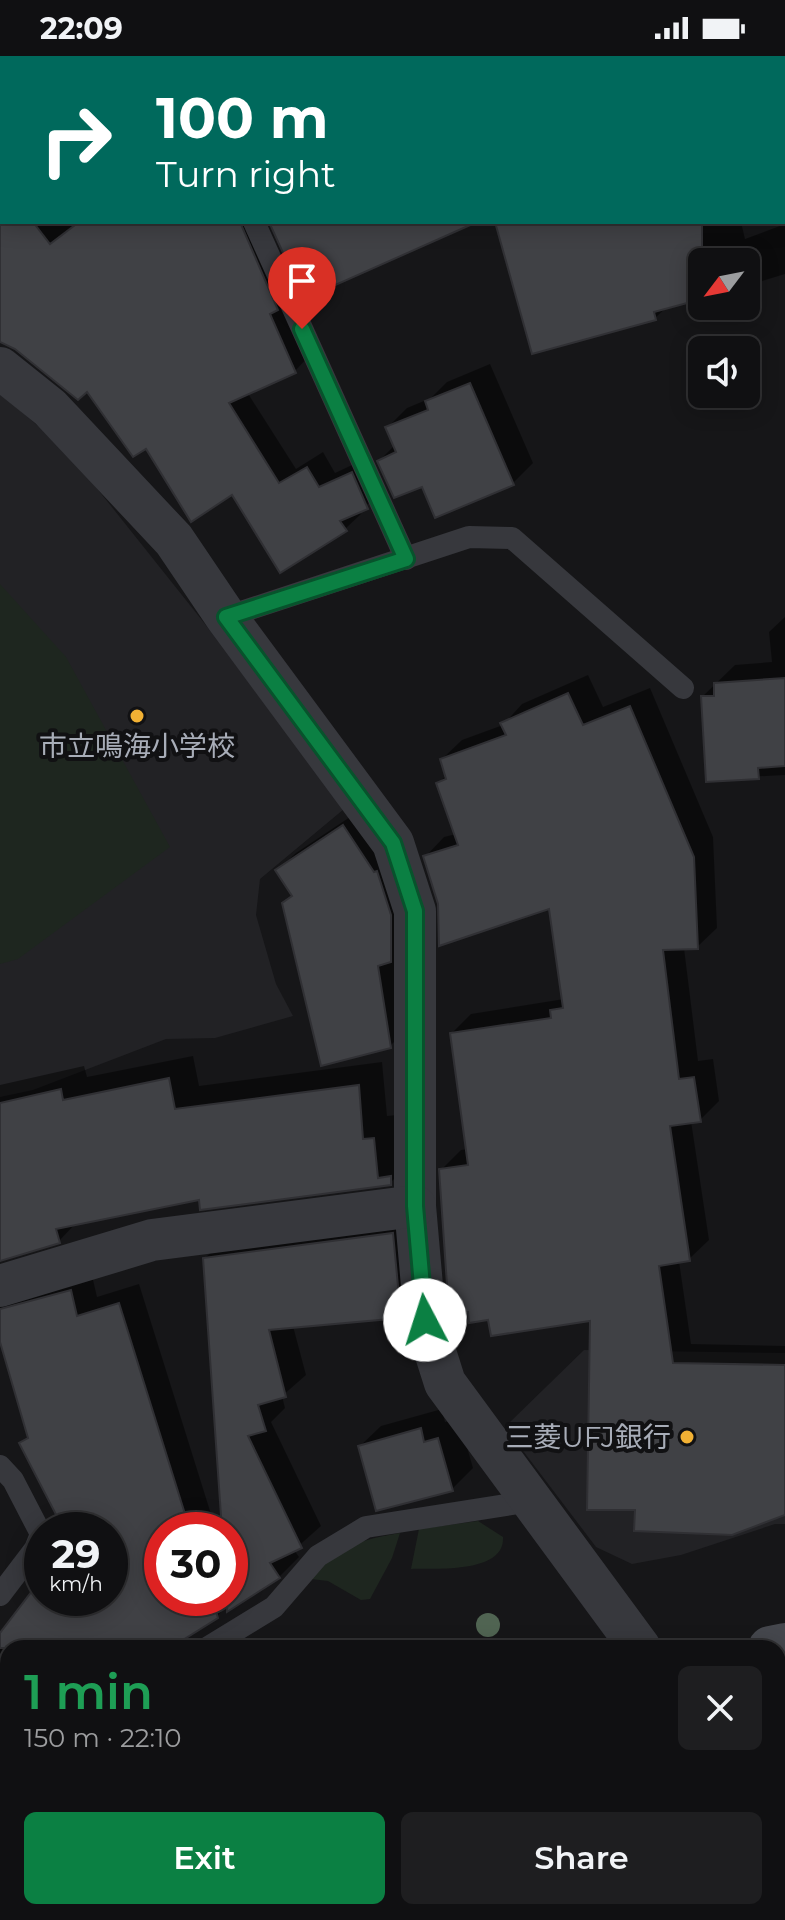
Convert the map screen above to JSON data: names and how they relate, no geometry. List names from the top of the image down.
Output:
{
  "places": ["市立鳴海小学校", "三菱UFJ銀行"],
  "north": "bottom left",
  "page": {
    "status": "22:09",
    "turn": ["100 m", "Turn right"],
    "speed": "29 km/h",
    "limit": "30",
    "heading": ["1 min", "150 m · 22:10"],
    "buttons": ["Exit", "Share"]
  }
}
